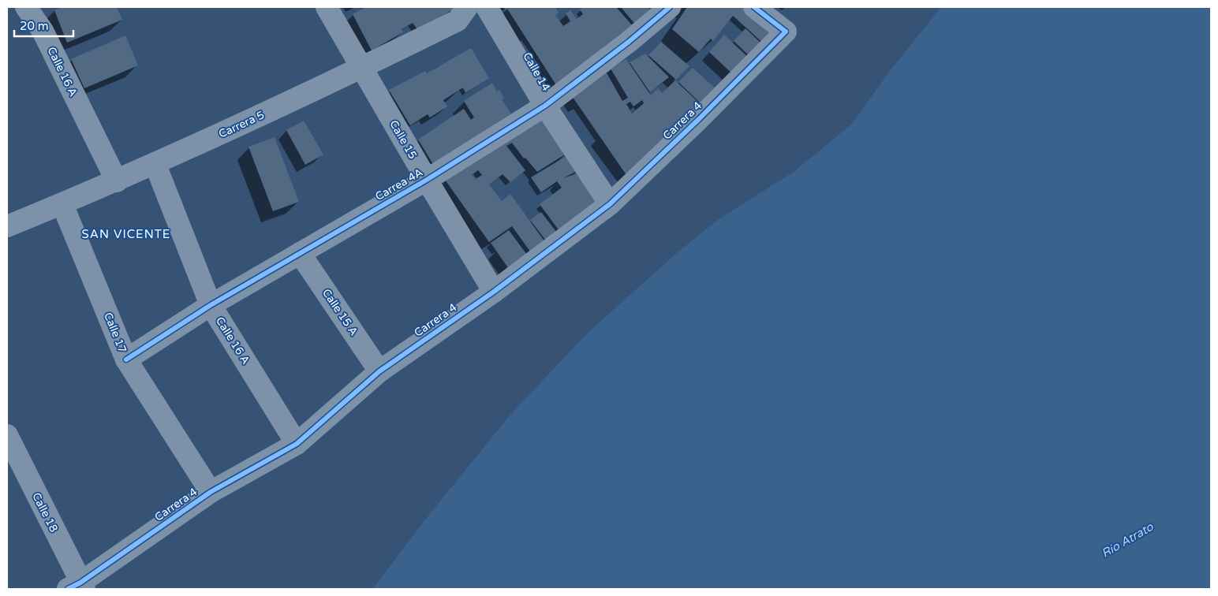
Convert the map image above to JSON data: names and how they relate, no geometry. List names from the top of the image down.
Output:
{
  "streets": {
    "street": [
      "Calle 16 A",
      "Calle 14",
      "Carrera 4",
      "Carrera 5",
      "Calle 15",
      "Carrea 4A",
      "Calle 15 A",
      "Calle 17",
      "Calle 18"
    ]
  },
  "crossings": [
    ["Calle 16 A", "Carrera 4"],
    ["Calle 16 A", "Carrera 5"],
    ["Calle 16 A", "Carrea 4A"],
    ["Calle 14", "Carrera 4"],
    ["Calle 14", "Carrea 4A"],
    ["Carrera 4", "Calle 15"],
    ["Carrera 4", "Calle 15 A"],
    ["Carrera 4", "Calle 17"],
    ["Carrera 4", "Calle 18"],
    ["Carrera 5", "Calle 15"],
    ["Carrera 5", "Calle 17"],
    ["Calle 15", "Carrea 4A"],
    ["Carrea 4A", "Calle 15 A"],
    ["Carrea 4A", "Calle 17"]
  ],
  "districts": ["SAN VICENTE"],
  "water": ["Río Atrato"],
  "scale_bar": "20 m"
}
